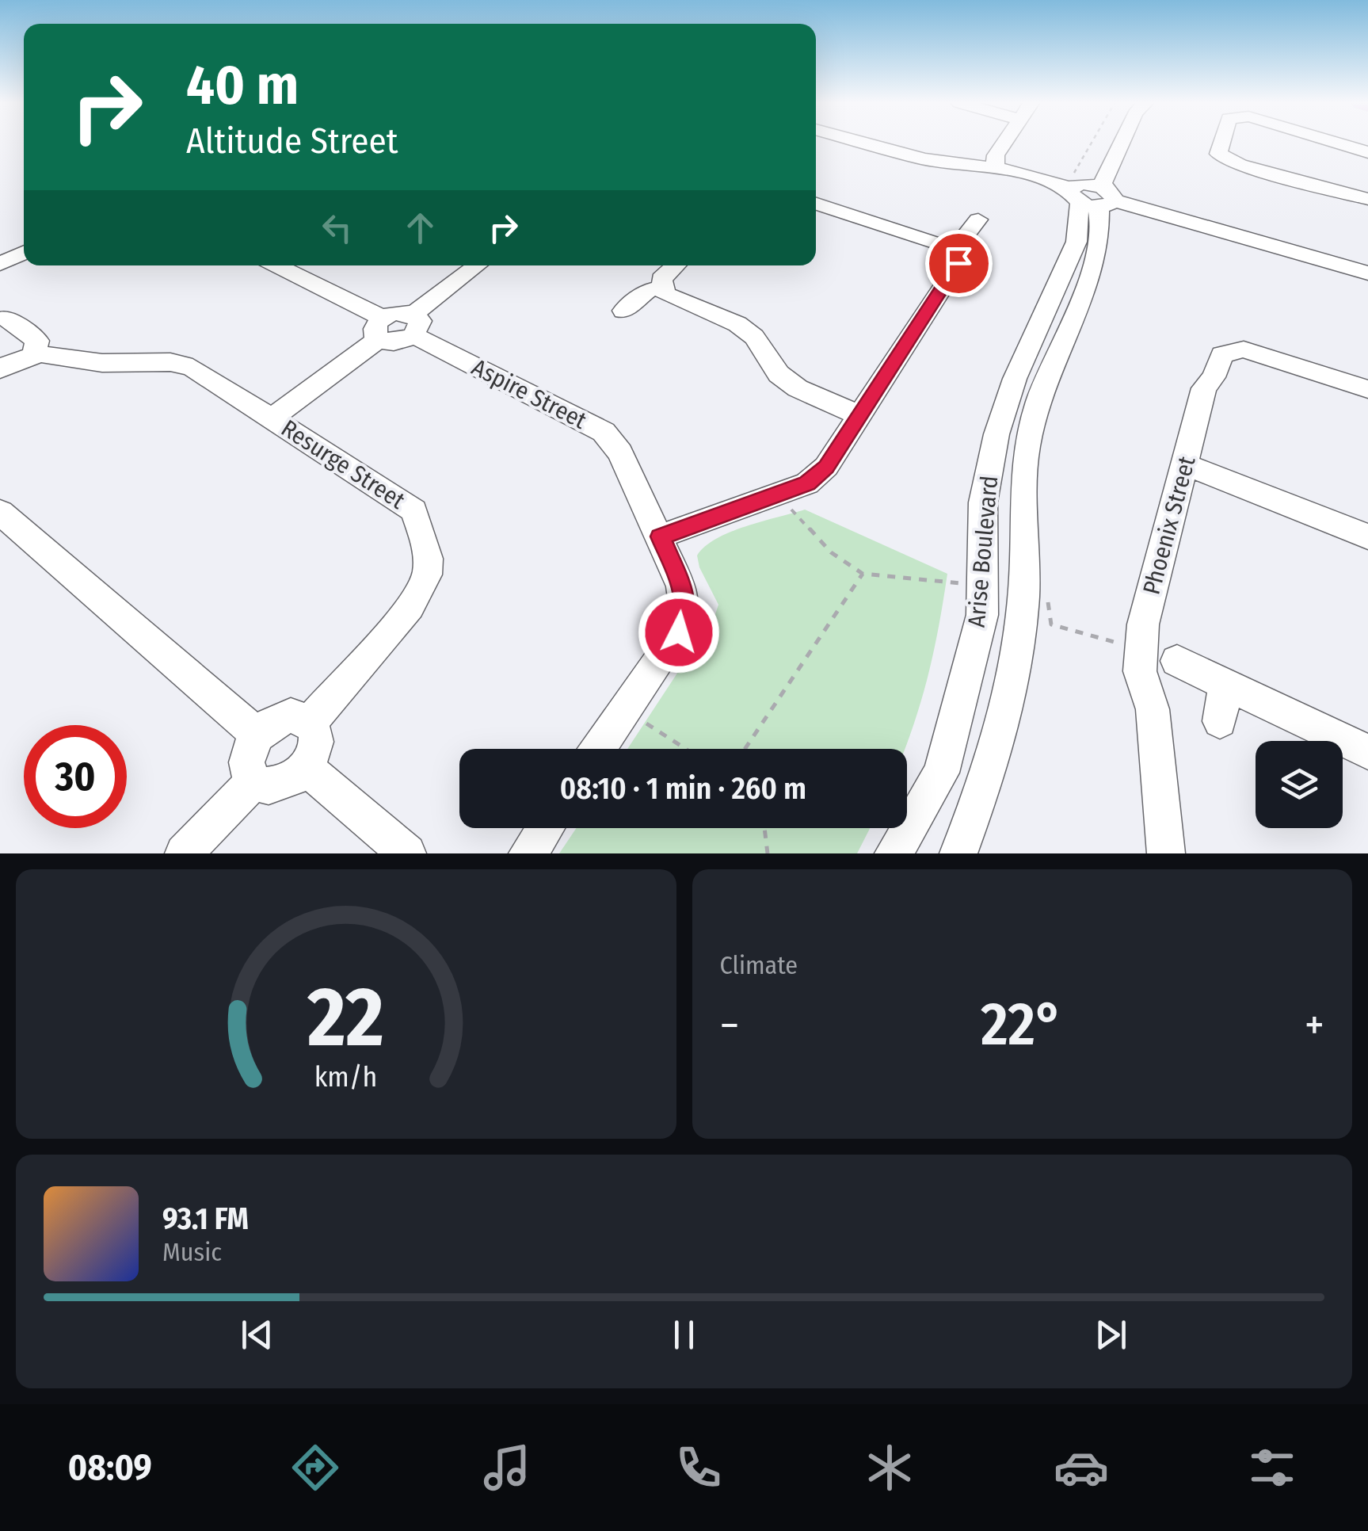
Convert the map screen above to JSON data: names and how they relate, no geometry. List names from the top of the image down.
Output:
{
  "streets": {
    "street": [
      "Aspire Street",
      "Resurge Street",
      "Phoenix Street",
      "Arise Boulevard"
    ]
  },
  "page": {
    "turn": ["40 m", "Altitude Street"],
    "limit": "30",
    "trip": "08:10 · 1 min · 260 m",
    "tile": "Climate",
    "heat": ["−", "22°", "+"],
    "song": ["93.1 FM", "Music"],
    "tabs": "08:09",
    "gauge": ["22", "km/h"]
  }
}
